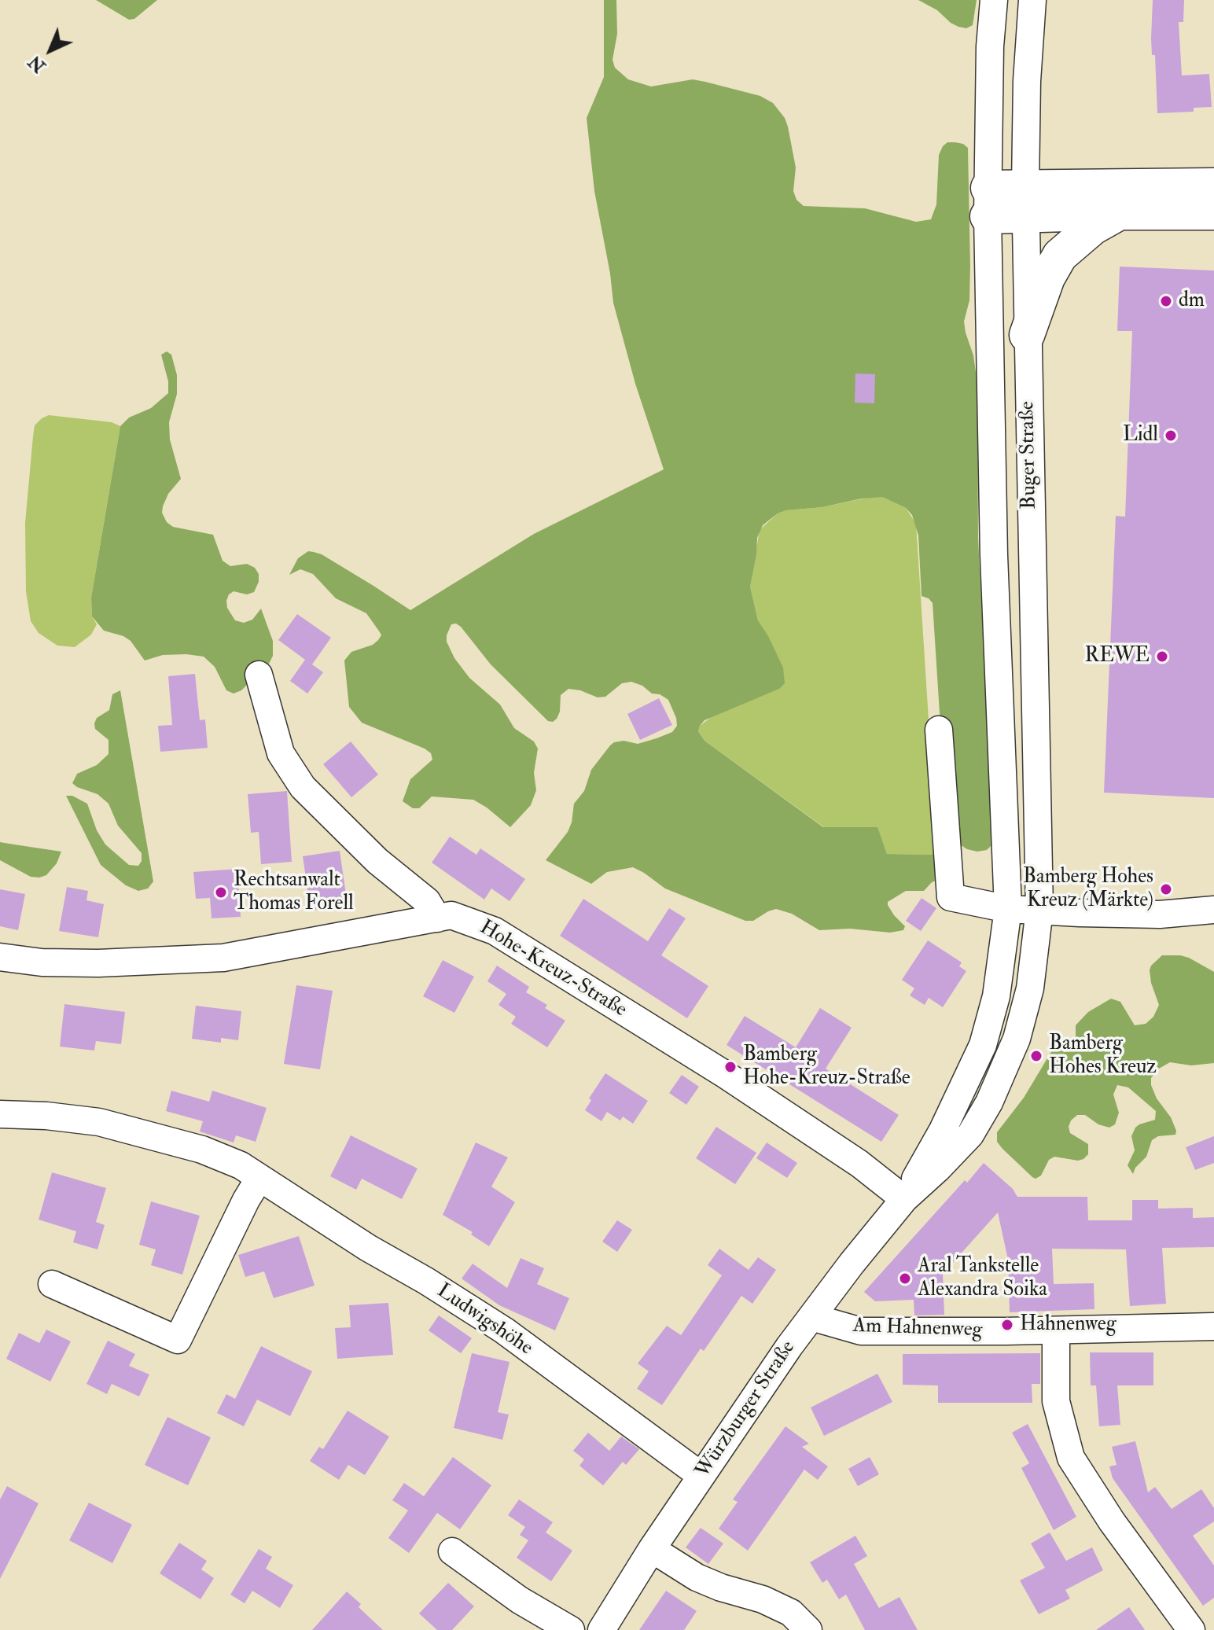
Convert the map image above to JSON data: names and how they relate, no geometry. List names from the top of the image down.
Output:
{
  "streets": {
    "street": [
      "Buger Straße",
      "Hohe-Kreuz-Straße",
      "Ludwigshöhe",
      "Am Hahnenweg",
      "Würzburger Straße"
    ]
  },
  "crossings": [
    ["Buger Straße", "Würzburger Straße"],
    ["Hohe-Kreuz-Straße", "Würzburger Straße"],
    ["Ludwigshöhe", "Würzburger Straße"],
    ["Am Hahnenweg", "Würzburger Straße"]
  ],
  "places": [
    "dm",
    "Lidl",
    "REWE",
    "Bamberg Hohes Kreuz (Märkte)",
    "Rechtsanwalt Thomas Forell",
    "Bamberg Hohes Kreuz",
    "Bamberg Hohe-Kreuz-Straße",
    "Aral Tankstelle Alexandra Soika",
    "Hahnenweg"
  ],
  "north": "bottom left"
}
